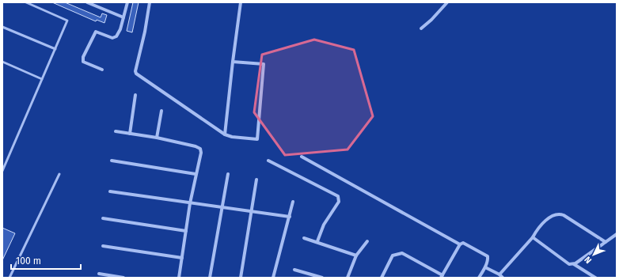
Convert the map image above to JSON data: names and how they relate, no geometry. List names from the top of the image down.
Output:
{
  "scale_bar": "100 m",
  "north": "bottom left"
}
